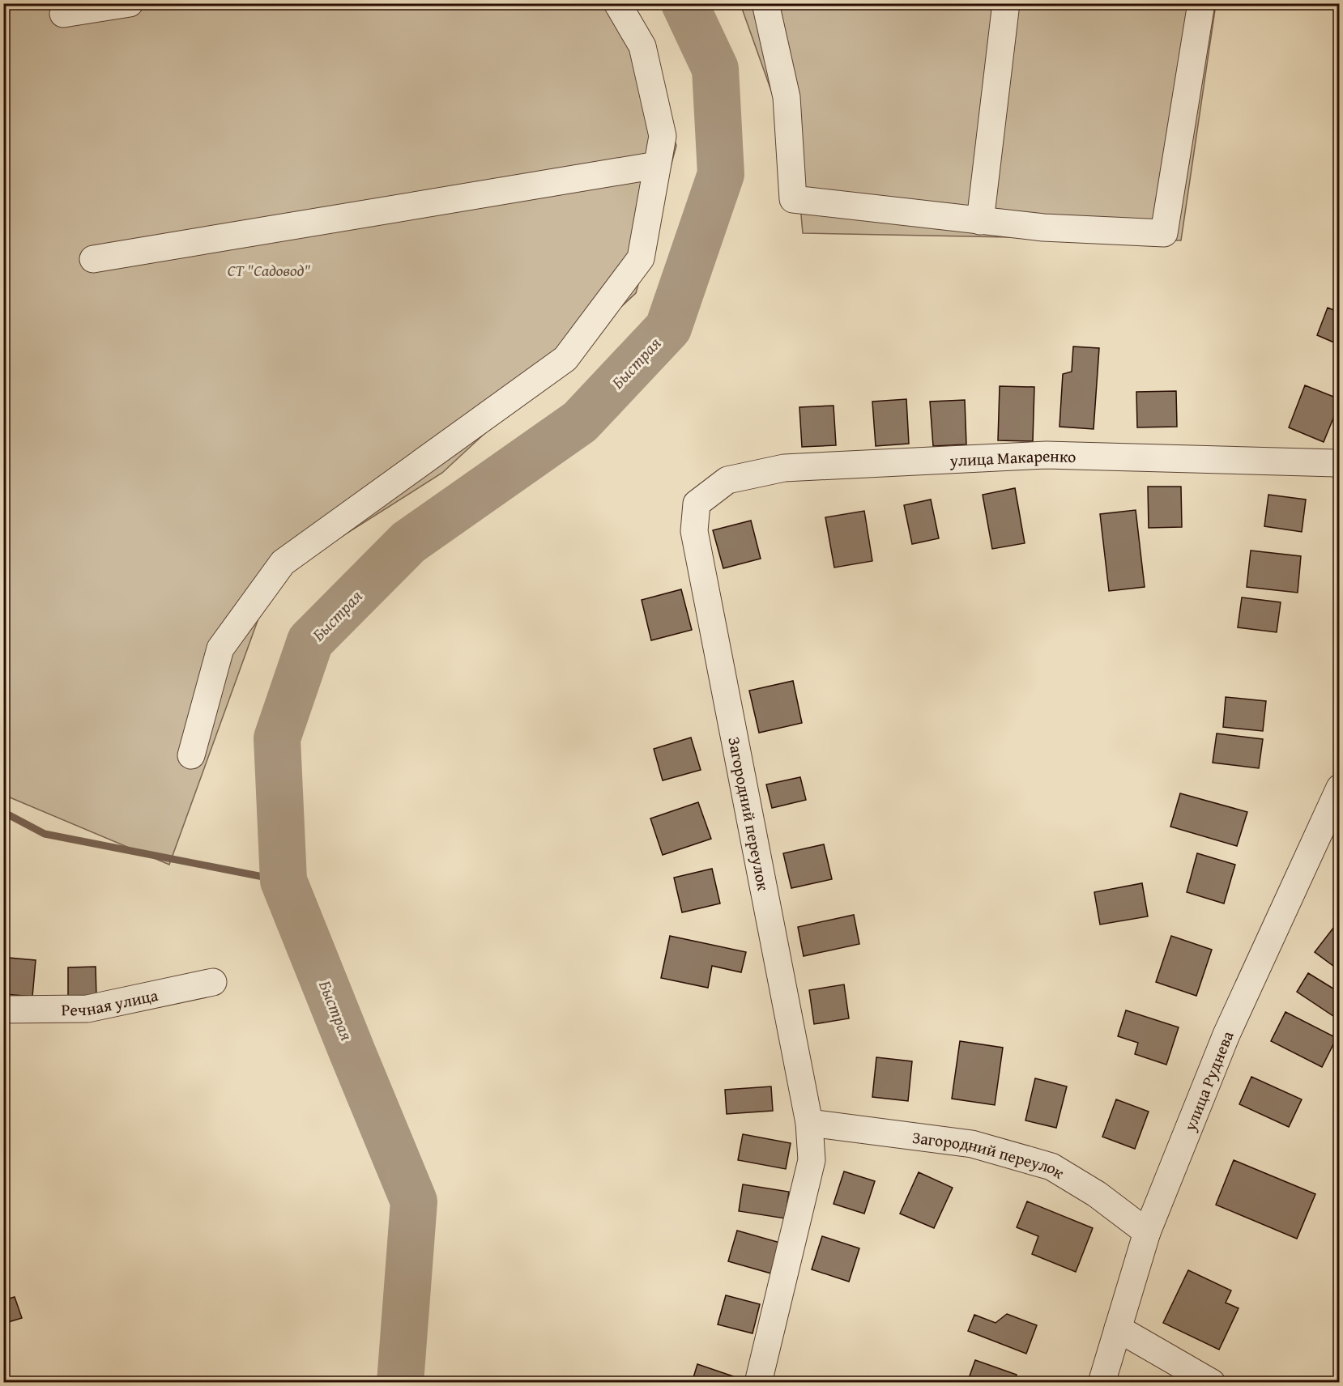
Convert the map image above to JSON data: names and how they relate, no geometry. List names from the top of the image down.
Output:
{
  "streets": {
    "street": [
      "улица Макаренко",
      "Загородний переулок",
      "Речная улица",
      "улица Руднева"
    ]
  },
  "crossings": [
    ["улица Макаренко", "Загородний переулок"],
    ["Загородний переулок", "улица Руднева"]
  ],
  "water": ["Быстрая"],
  "parks": ["СТ \"Садовод\""]
}
